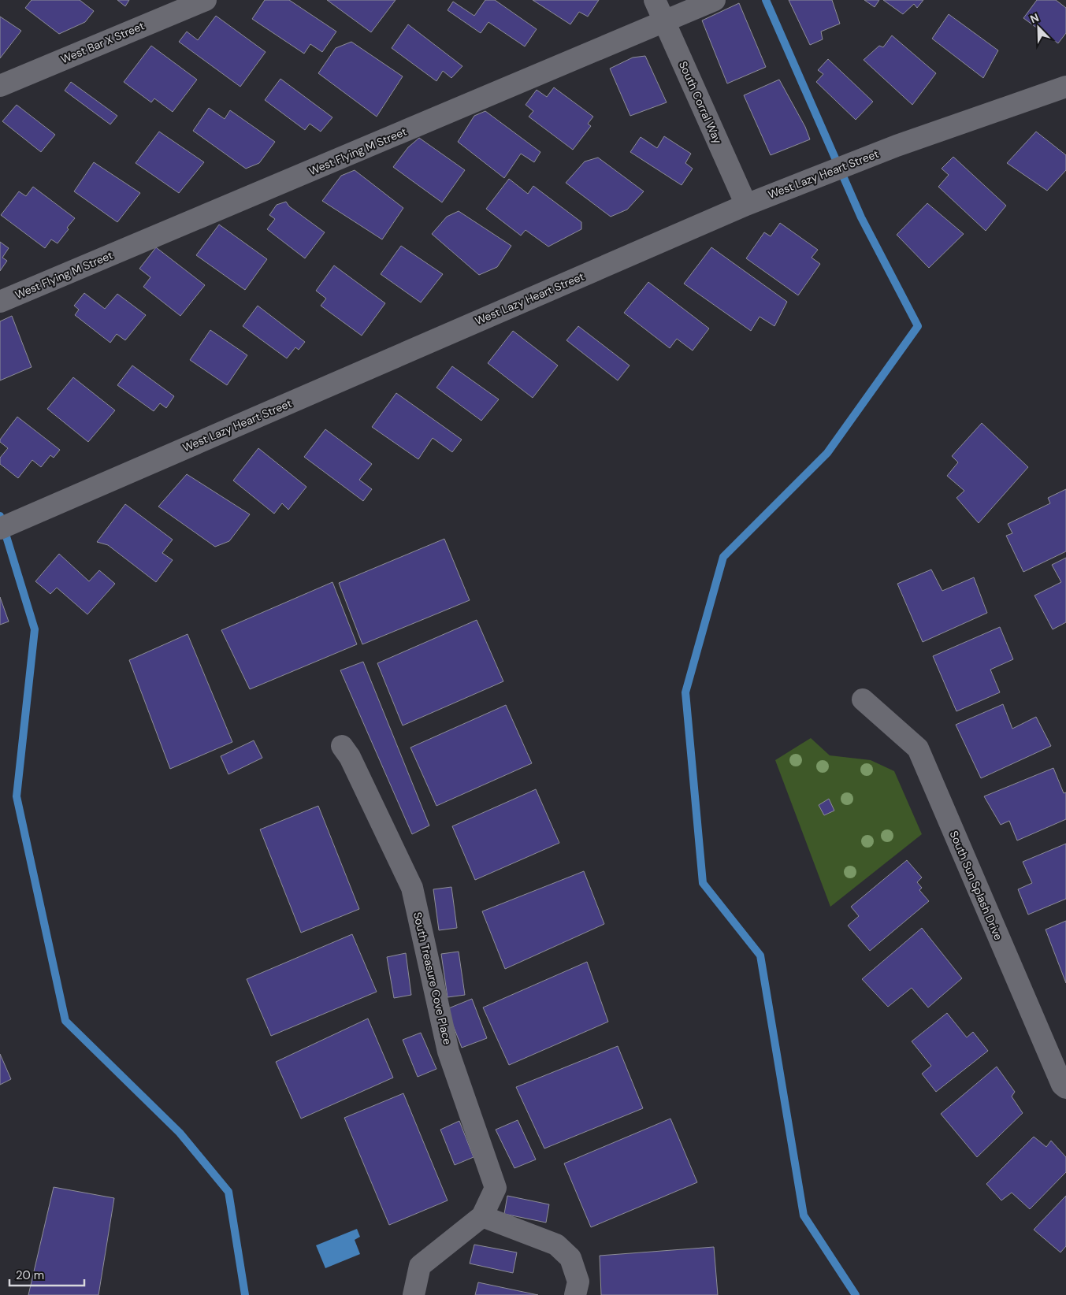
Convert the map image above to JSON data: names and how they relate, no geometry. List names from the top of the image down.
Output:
{
  "streets": {
    "street": [
      "West Bar X Street",
      "South Corral Way",
      "West Flying M Street",
      "West Lazy Heart Street",
      "South Sun Splash Drive",
      "South Treasure Cove Place"
    ]
  },
  "crossings": [
    ["South Corral Way", "West Flying M Street"],
    ["South Corral Way", "West Lazy Heart Street"]
  ],
  "scale_bar": "20 m",
  "north": "top left"
}
